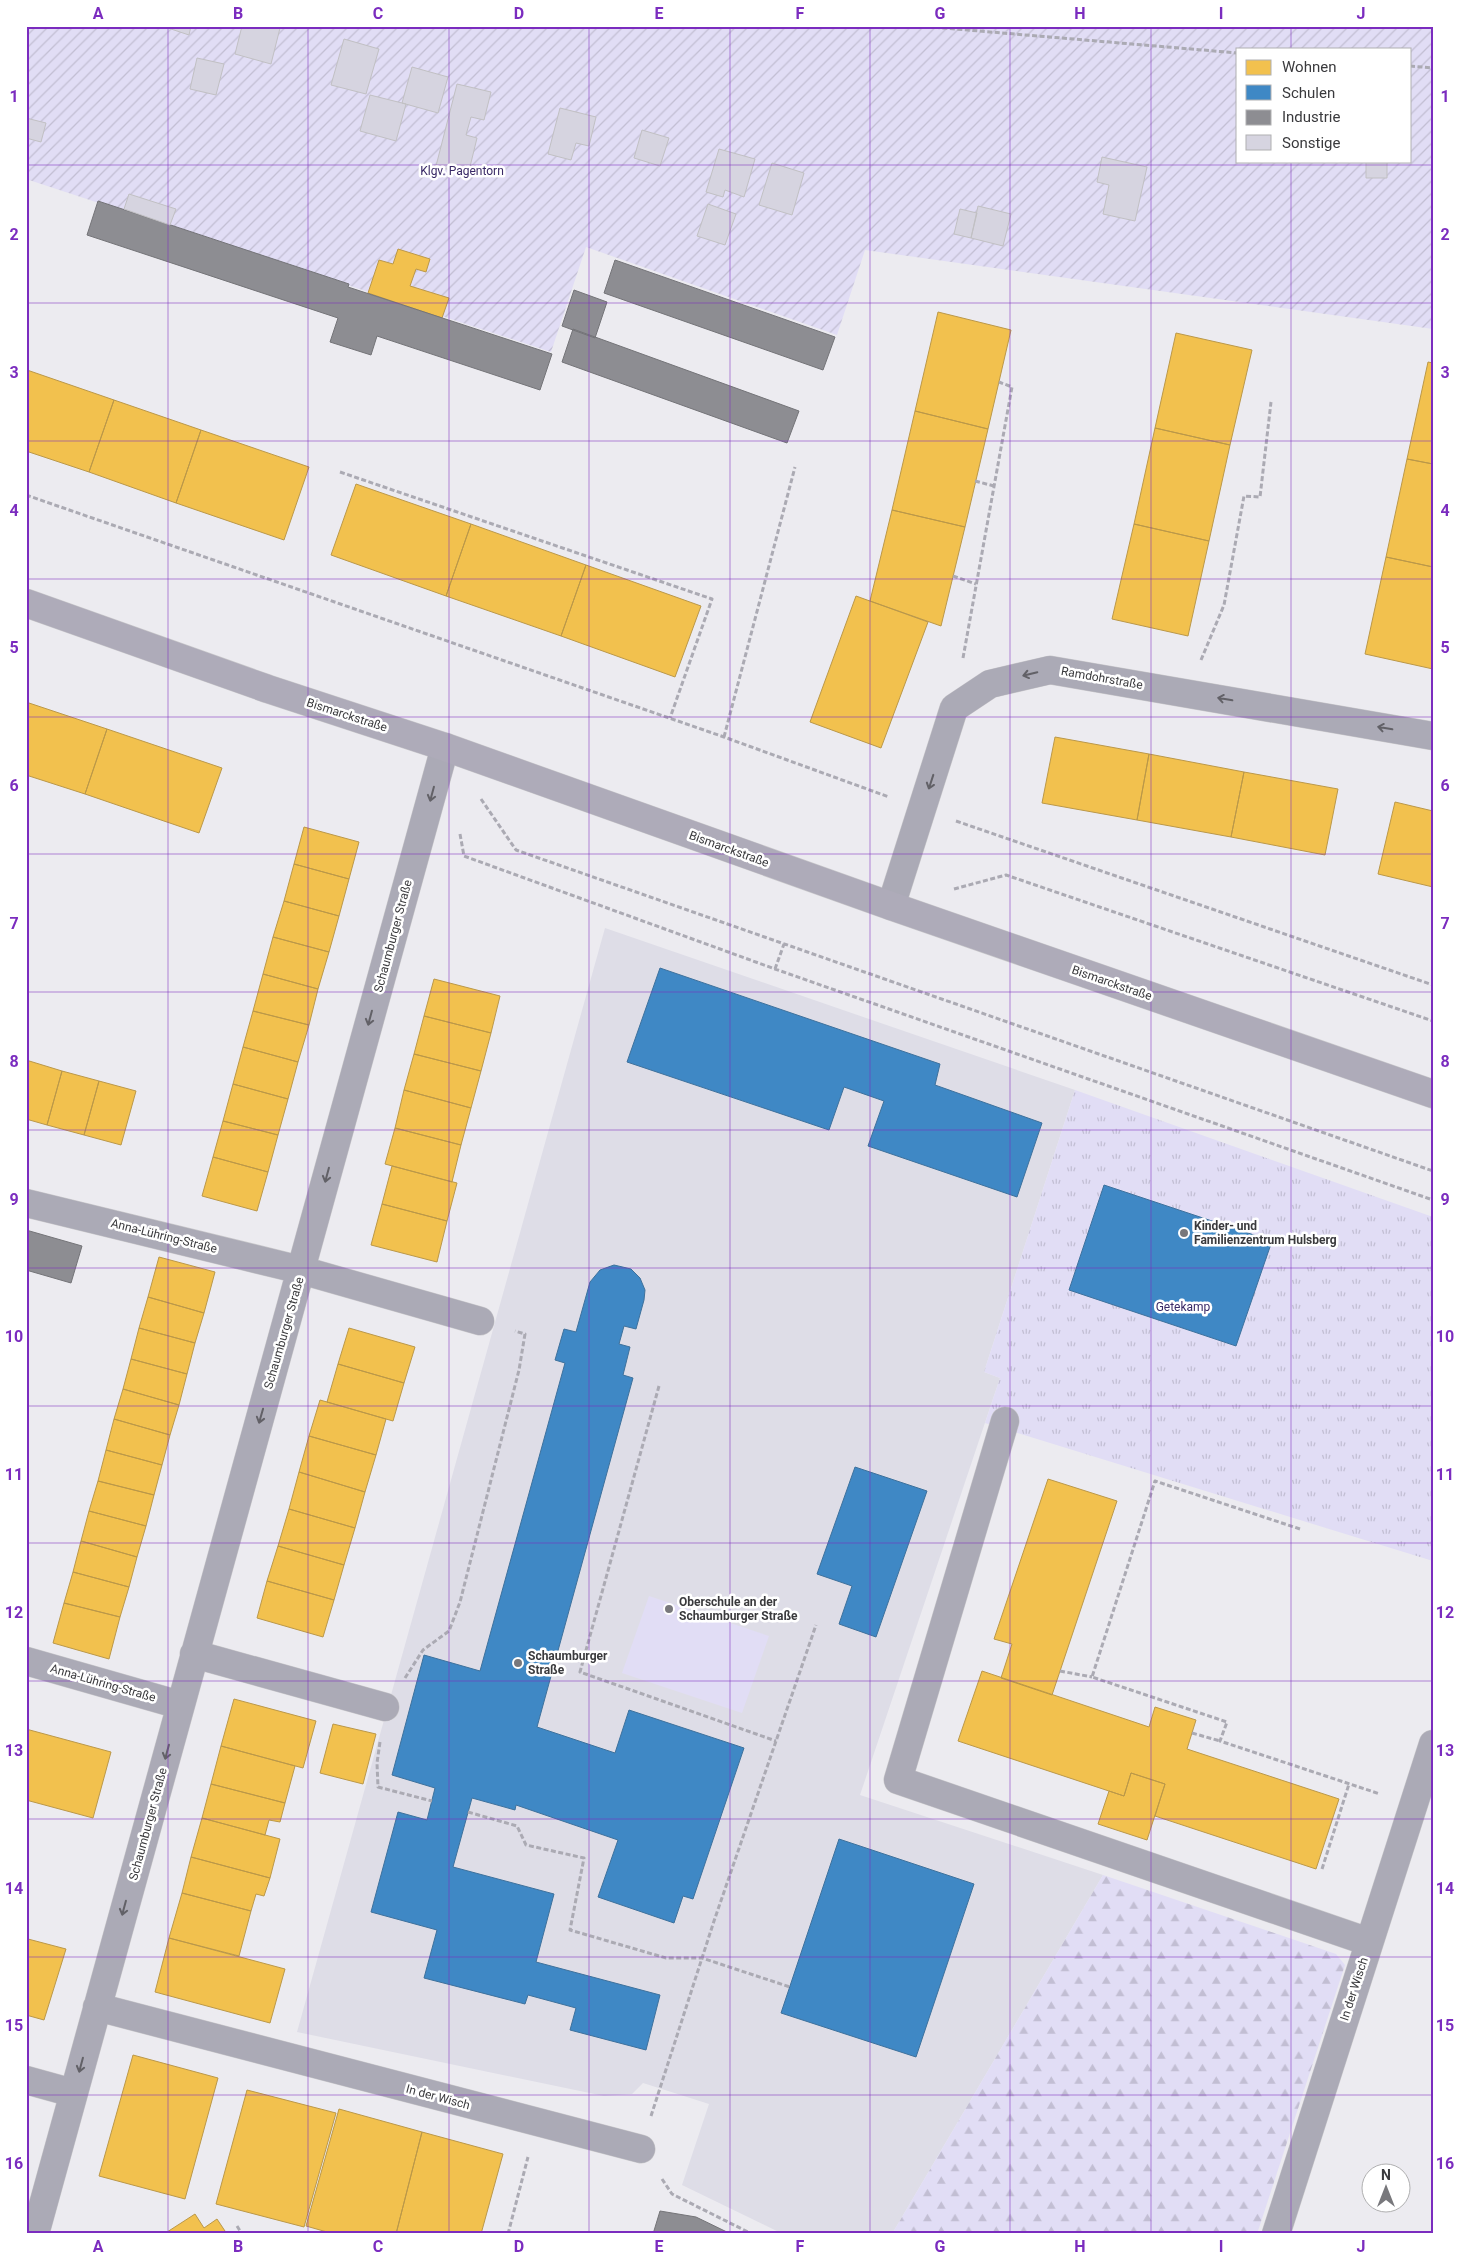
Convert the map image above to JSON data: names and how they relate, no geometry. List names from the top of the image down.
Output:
{
  "streets": {
    "main road": ["Bismarckstraße"],
    "street": [
      "Ramdohrstraße",
      "Schaumburger Straße",
      "Anna-Lühring-Straße",
      "In der Wisch"
    ]
  },
  "crossings": [
    ["Bismarckstraße", "Schaumburger Straße"],
    ["Schaumburger Straße", "Anna-Lühring-Straße"],
    ["Schaumburger Straße", "In der Wisch"]
  ],
  "one_way": ["Ramdohrstraße", "Schaumburger Straße"],
  "parks": ["Klgv. Pagentorn", "Getekamp"],
  "places": ["Kinder- und Familienzentrum Hulsberg", "Oberschule an der Schaumburger Straße", "Schaumburger Straße"],
  "legend": [
    "Wohnen",
    "Schulen",
    "Industrie",
    "Sonstige"
  ],
  "north": "top",
  "grid": {
    "columns": [
      "A",
      "B",
      "C",
      "D",
      "E",
      "F",
      "G",
      "H",
      "I",
      "J"
    ],
    "rows": [
      "1",
      "2",
      "3",
      "4",
      "5",
      "6",
      "7",
      "8",
      "9",
      "10",
      "11",
      "12",
      "13",
      "14",
      "15",
      "16"
    ]
  }
}
